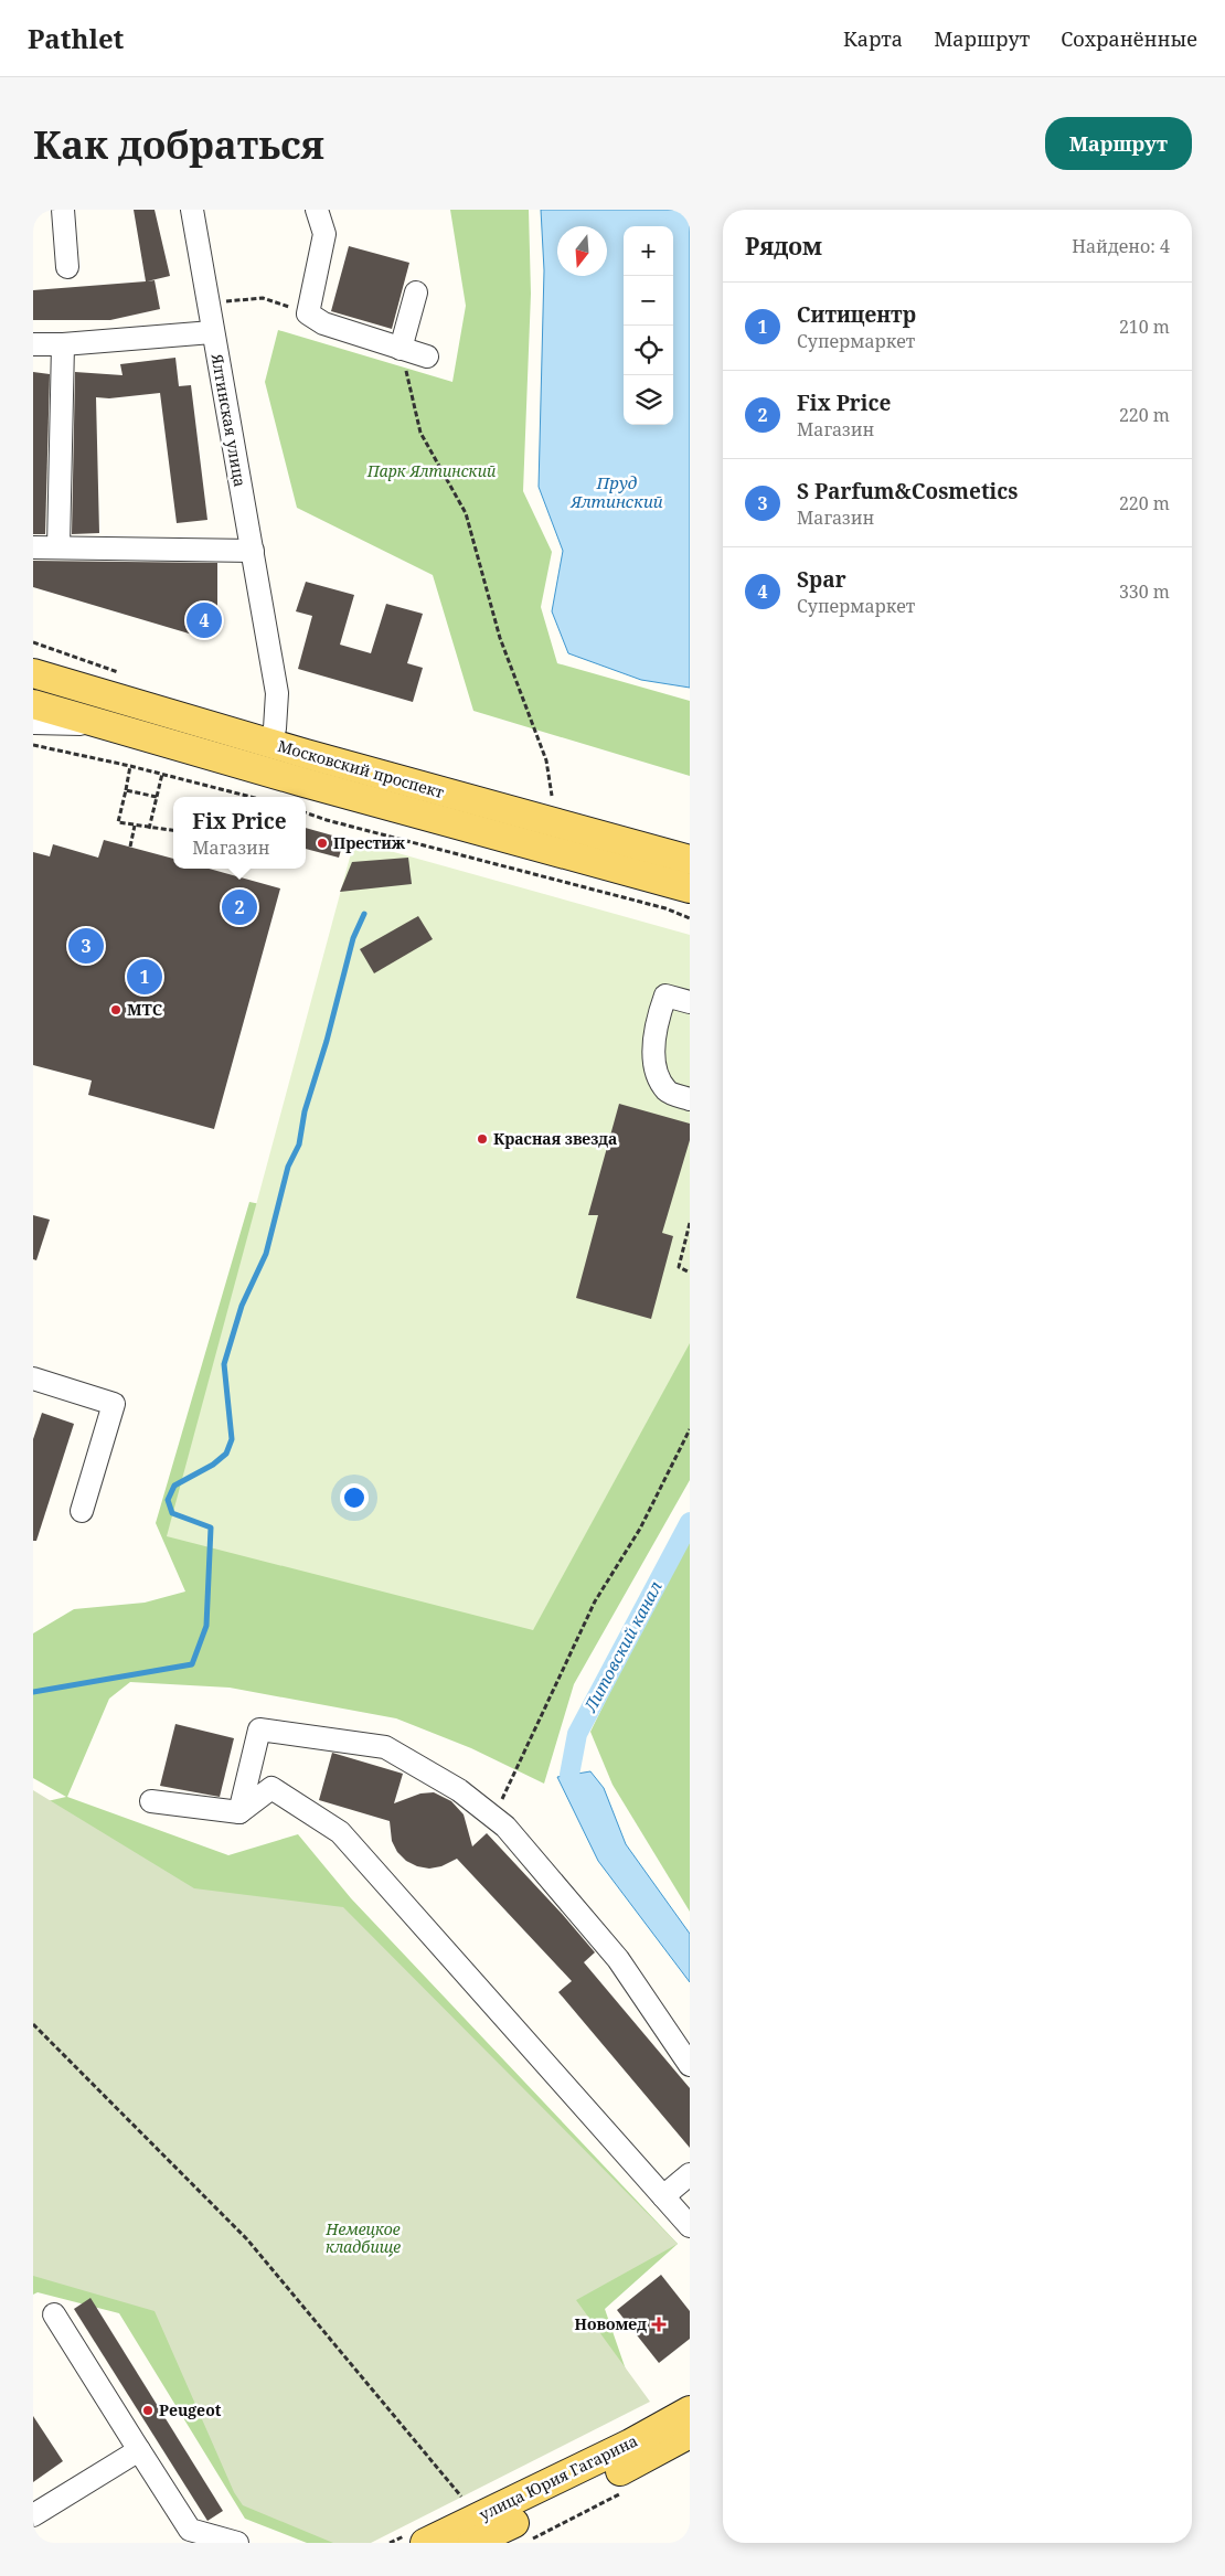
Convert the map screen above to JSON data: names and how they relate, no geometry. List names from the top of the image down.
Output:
{
  "streets": {
    "main road": ["Московский проспект", "улица Юрия Гагарина"],
    "street": ["Ялтинская улица"]
  },
  "crossings": [
    ["Ялтинская улица", "Московский проспект"]
  ],
  "water": ["Пруд Ялтинский", "Литовский канал"],
  "parks": ["Парк Ялтинский", "Немецкое кладбище"],
  "places": {
    "other": [
      "Престиж",
      "МТС",
      "Красная звезда",
      "Peugeot"
    ],
    "health": ["Новомед"]
  },
  "north": "bottom",
  "page": {
    "header": "Pathlet",
    "nav": ["Карта", "Маршрут", "Сохранённые"],
    "buttons": "Маршрут",
    "title": "Как добраться",
    "heading": ["Рядом", "Найдено: 4"],
    "map_buttons": ["+", "−"],
    "list": [
      {
        "mark": "1",
        "name": "Ситицентр",
        "note": "Супермаркет",
        "value": "210 m"
      },
      {
        "mark": "2",
        "name": "Fix Price",
        "note": "Магазин",
        "value": "220 m"
      },
      {
        "mark": "3",
        "name": "S Parfum&Cosmetics",
        "note": "Магазин",
        "value": "220 m"
      },
      {
        "mark": "4",
        "name": "Spar",
        "note": "Супермаркет",
        "value": "330 m"
      }
    ],
    "pins": [
      "4",
      "2",
      "3",
      "1"
    ],
    "popup": ["Fix Price", "Магазин"]
  }
}
